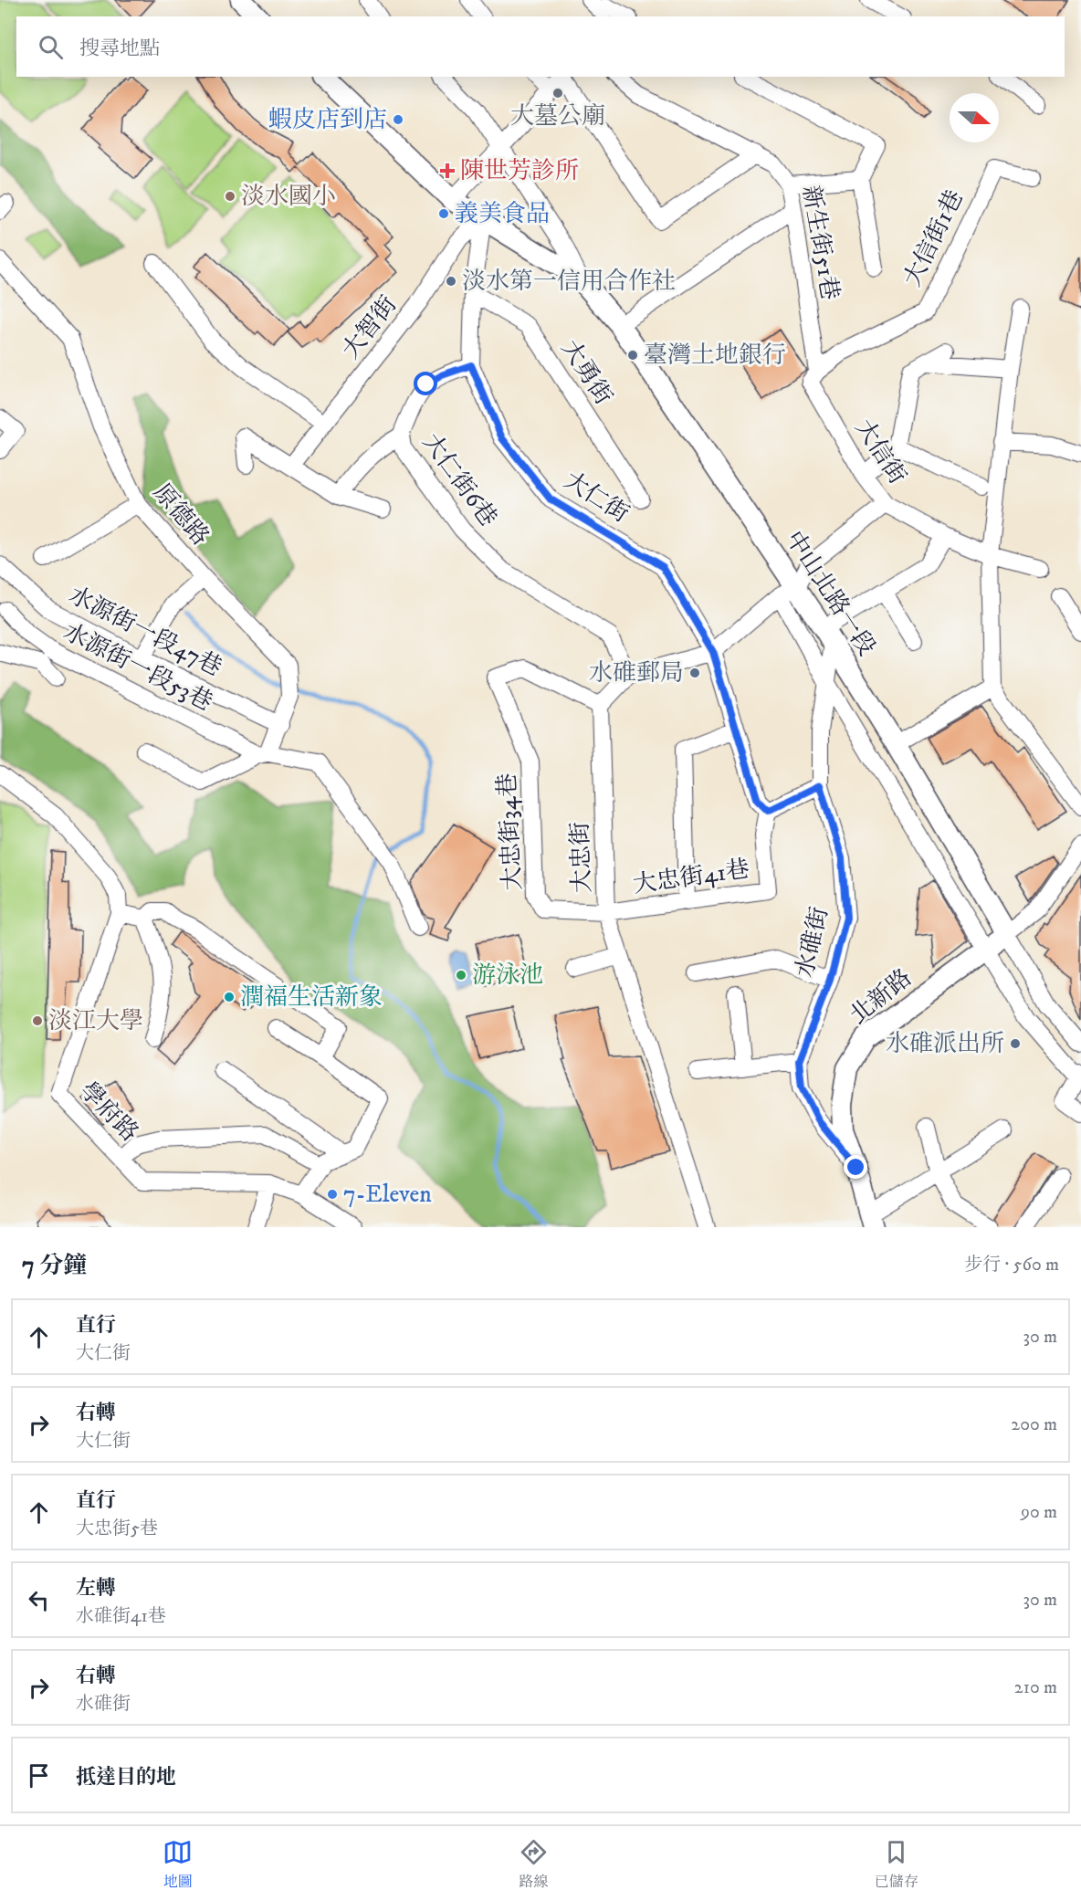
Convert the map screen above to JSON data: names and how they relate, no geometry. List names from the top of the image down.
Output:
{
  "streets": {
    "main road": ["中山北路一段", "北新路"],
    "street": [
      "大信街1巷",
      "新生街51巷",
      "大智街",
      "大勇街",
      "大信街",
      "大仁街6巷",
      "大仁街",
      "原德路",
      "水源街一段47巷",
      "水源街一段53巷",
      "大忠街34巷",
      "大忠街",
      "大忠街41巷",
      "水碓街",
      "學府路"
    ]
  },
  "crossings": [
    ["大信街1巷", "新生街51巷"],
    ["大信街1巷", "大信街"],
    ["新生街51巷", "大信街"],
    ["大智街", "大仁街"],
    ["大智街", "中山北路一段"],
    ["大勇街", "大仁街"],
    ["大仁街", "中山北路一段"],
    ["大仁街", "大忠街41巷"],
    ["原德路", "水源街一段47巷"],
    ["原德路", "水源街一段53巷"],
    ["中山北路一段", "水碓街"],
    ["中山北路一段", "北新路"],
    ["大忠街34巷", "大忠街"],
    ["大忠街34巷", "大忠街41巷"],
    ["大忠街", "大忠街41巷"],
    ["水碓街", "北新路"]
  ],
  "places": {
    "other": [
      "大墓公廟",
      "蝦皮店到店",
      "淡水國小",
      "義美食品",
      "淡水第一信用合作社",
      "臺灣土地銀行",
      "水碓郵局",
      "游泳池",
      "潤福生活新象",
      "淡江大學",
      "水碓派出所",
      "7-Eleven"
    ],
    "health": ["陳世芳診所"]
  },
  "north": "right",
  "page": {
    "search": "搜尋地點",
    "heading": ["7 分鐘", "步行 · 560 m"],
    "list": [
      ["直行", "大仁街", "30 m"],
      ["右轉", "大仁街", "200 m"],
      ["直行", "大忠街5巷", "90 m"],
      ["左轉", "水碓街41巷", "30 m"],
      ["右轉", "水碓街", "210 m"],
      "抵達目的地"
    ],
    "nav": ["地圖", "路線", "已儲存"]
  }
}
